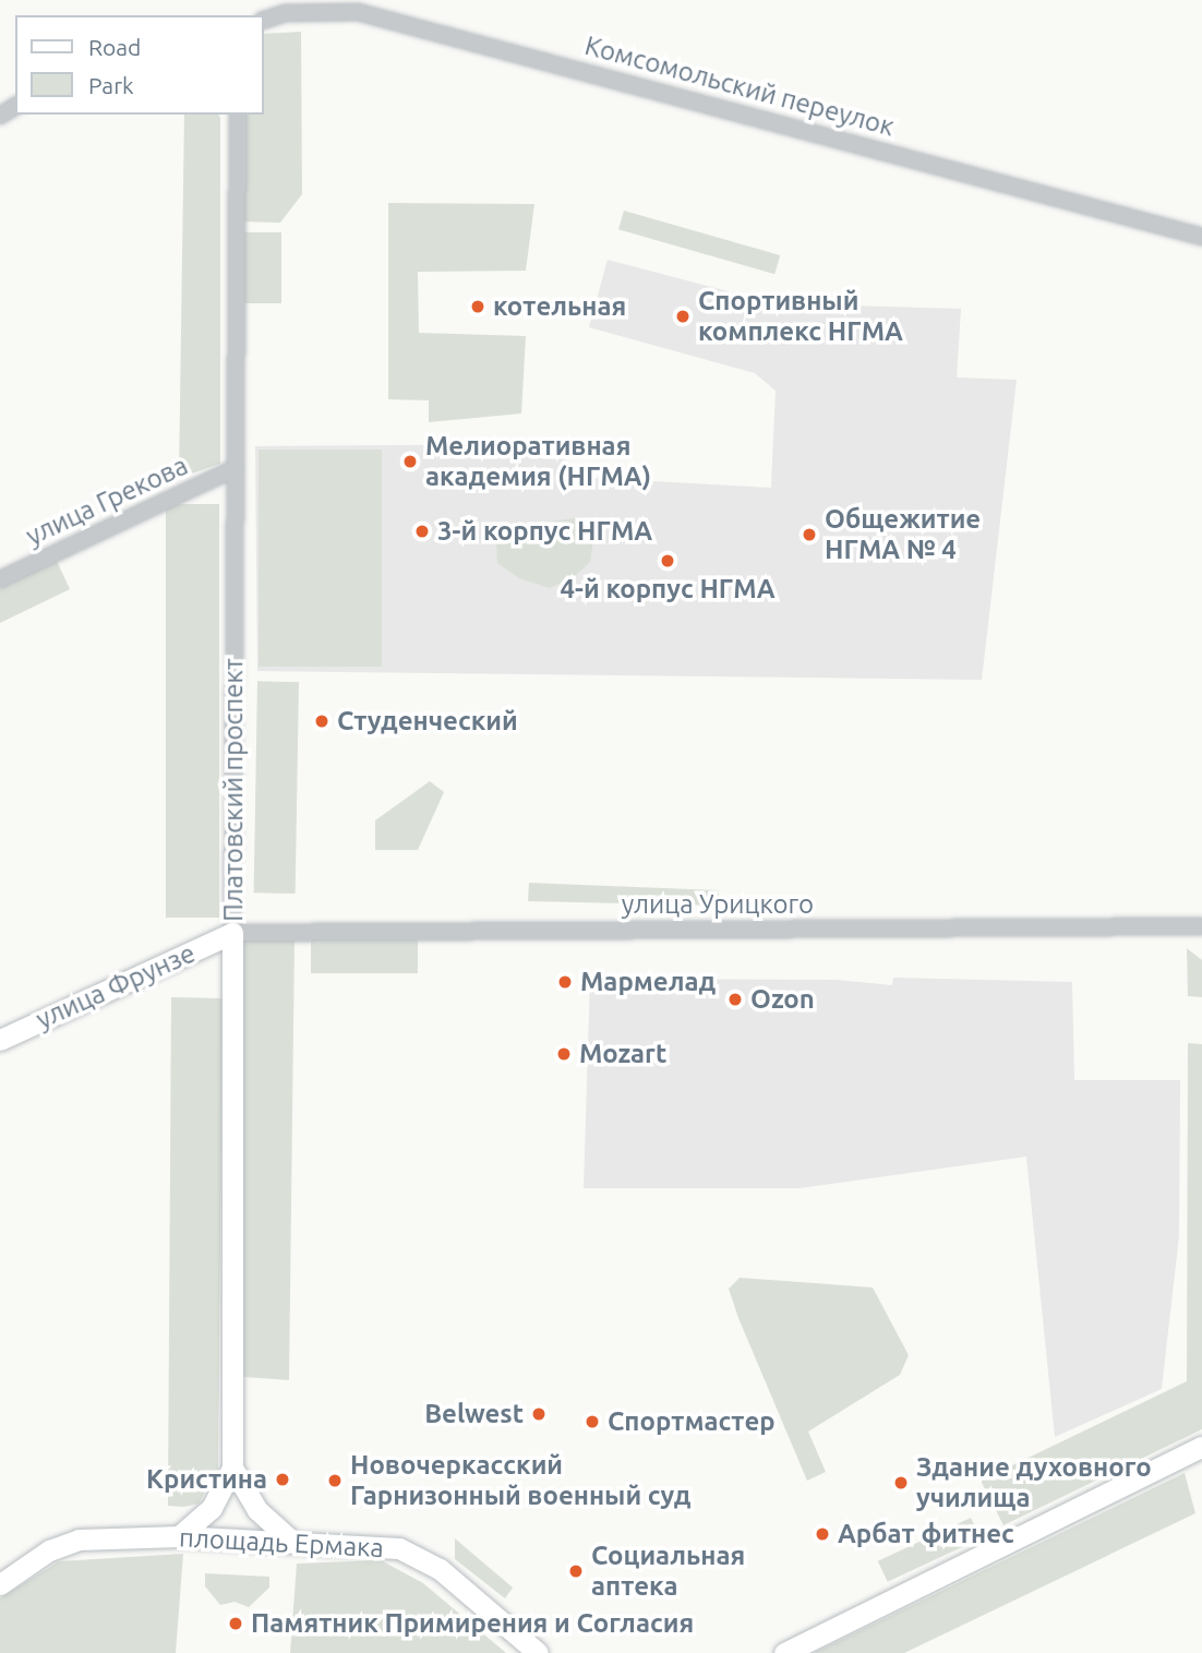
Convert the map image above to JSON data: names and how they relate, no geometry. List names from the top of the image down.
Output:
{
  "streets": {
    "street": [
      "Комсомольский переулок",
      "улица Грекова",
      "Платовский проспект",
      "улица Урицкого",
      "улица Фрунзе",
      "площадь Ермака"
    ]
  },
  "crossings": [
    ["улица Грекова", "Платовский проспект"],
    ["Платовский проспект", "улица Урицкого"],
    ["Платовский проспект", "улица Фрунзе"],
    ["Платовский проспект", "площадь Ермака"],
    ["улица Урицкого", "улица Фрунзе"]
  ],
  "places": [
    "котельная",
    "Спортивный комплекс НГМА",
    "Мелиоративная академия (НГМА)",
    "3-й корпус НГМА",
    "Общежитие НГМА № 4",
    "4-й корпус НГМА",
    "Студенческий",
    "Мармелад",
    "Ozon",
    "Mozart",
    "Belwest",
    "Спортмастер",
    "Кристина",
    "Новочеркасский Гарнизонный военный суд",
    "Здание духовного училища",
    "Арбат фитнес",
    "Социальная аптека",
    "Памятник Примирения и Cогласия"
  ],
  "legend": ["Road", "Park"]
}
